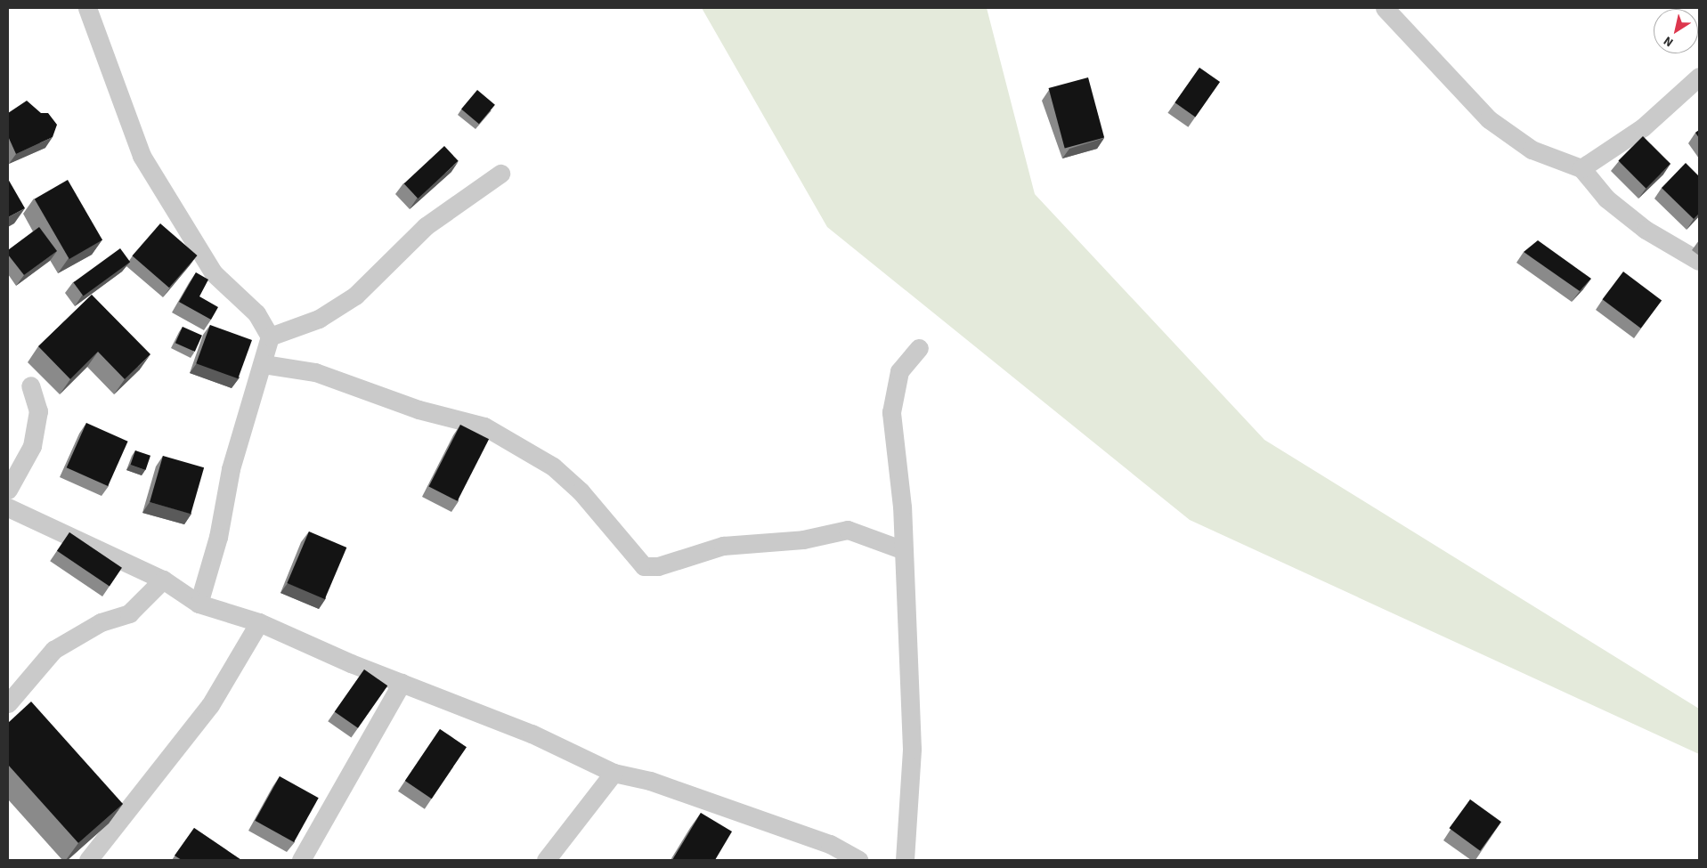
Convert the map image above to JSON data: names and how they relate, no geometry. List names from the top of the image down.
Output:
{
  "north": "bottom left"
}
